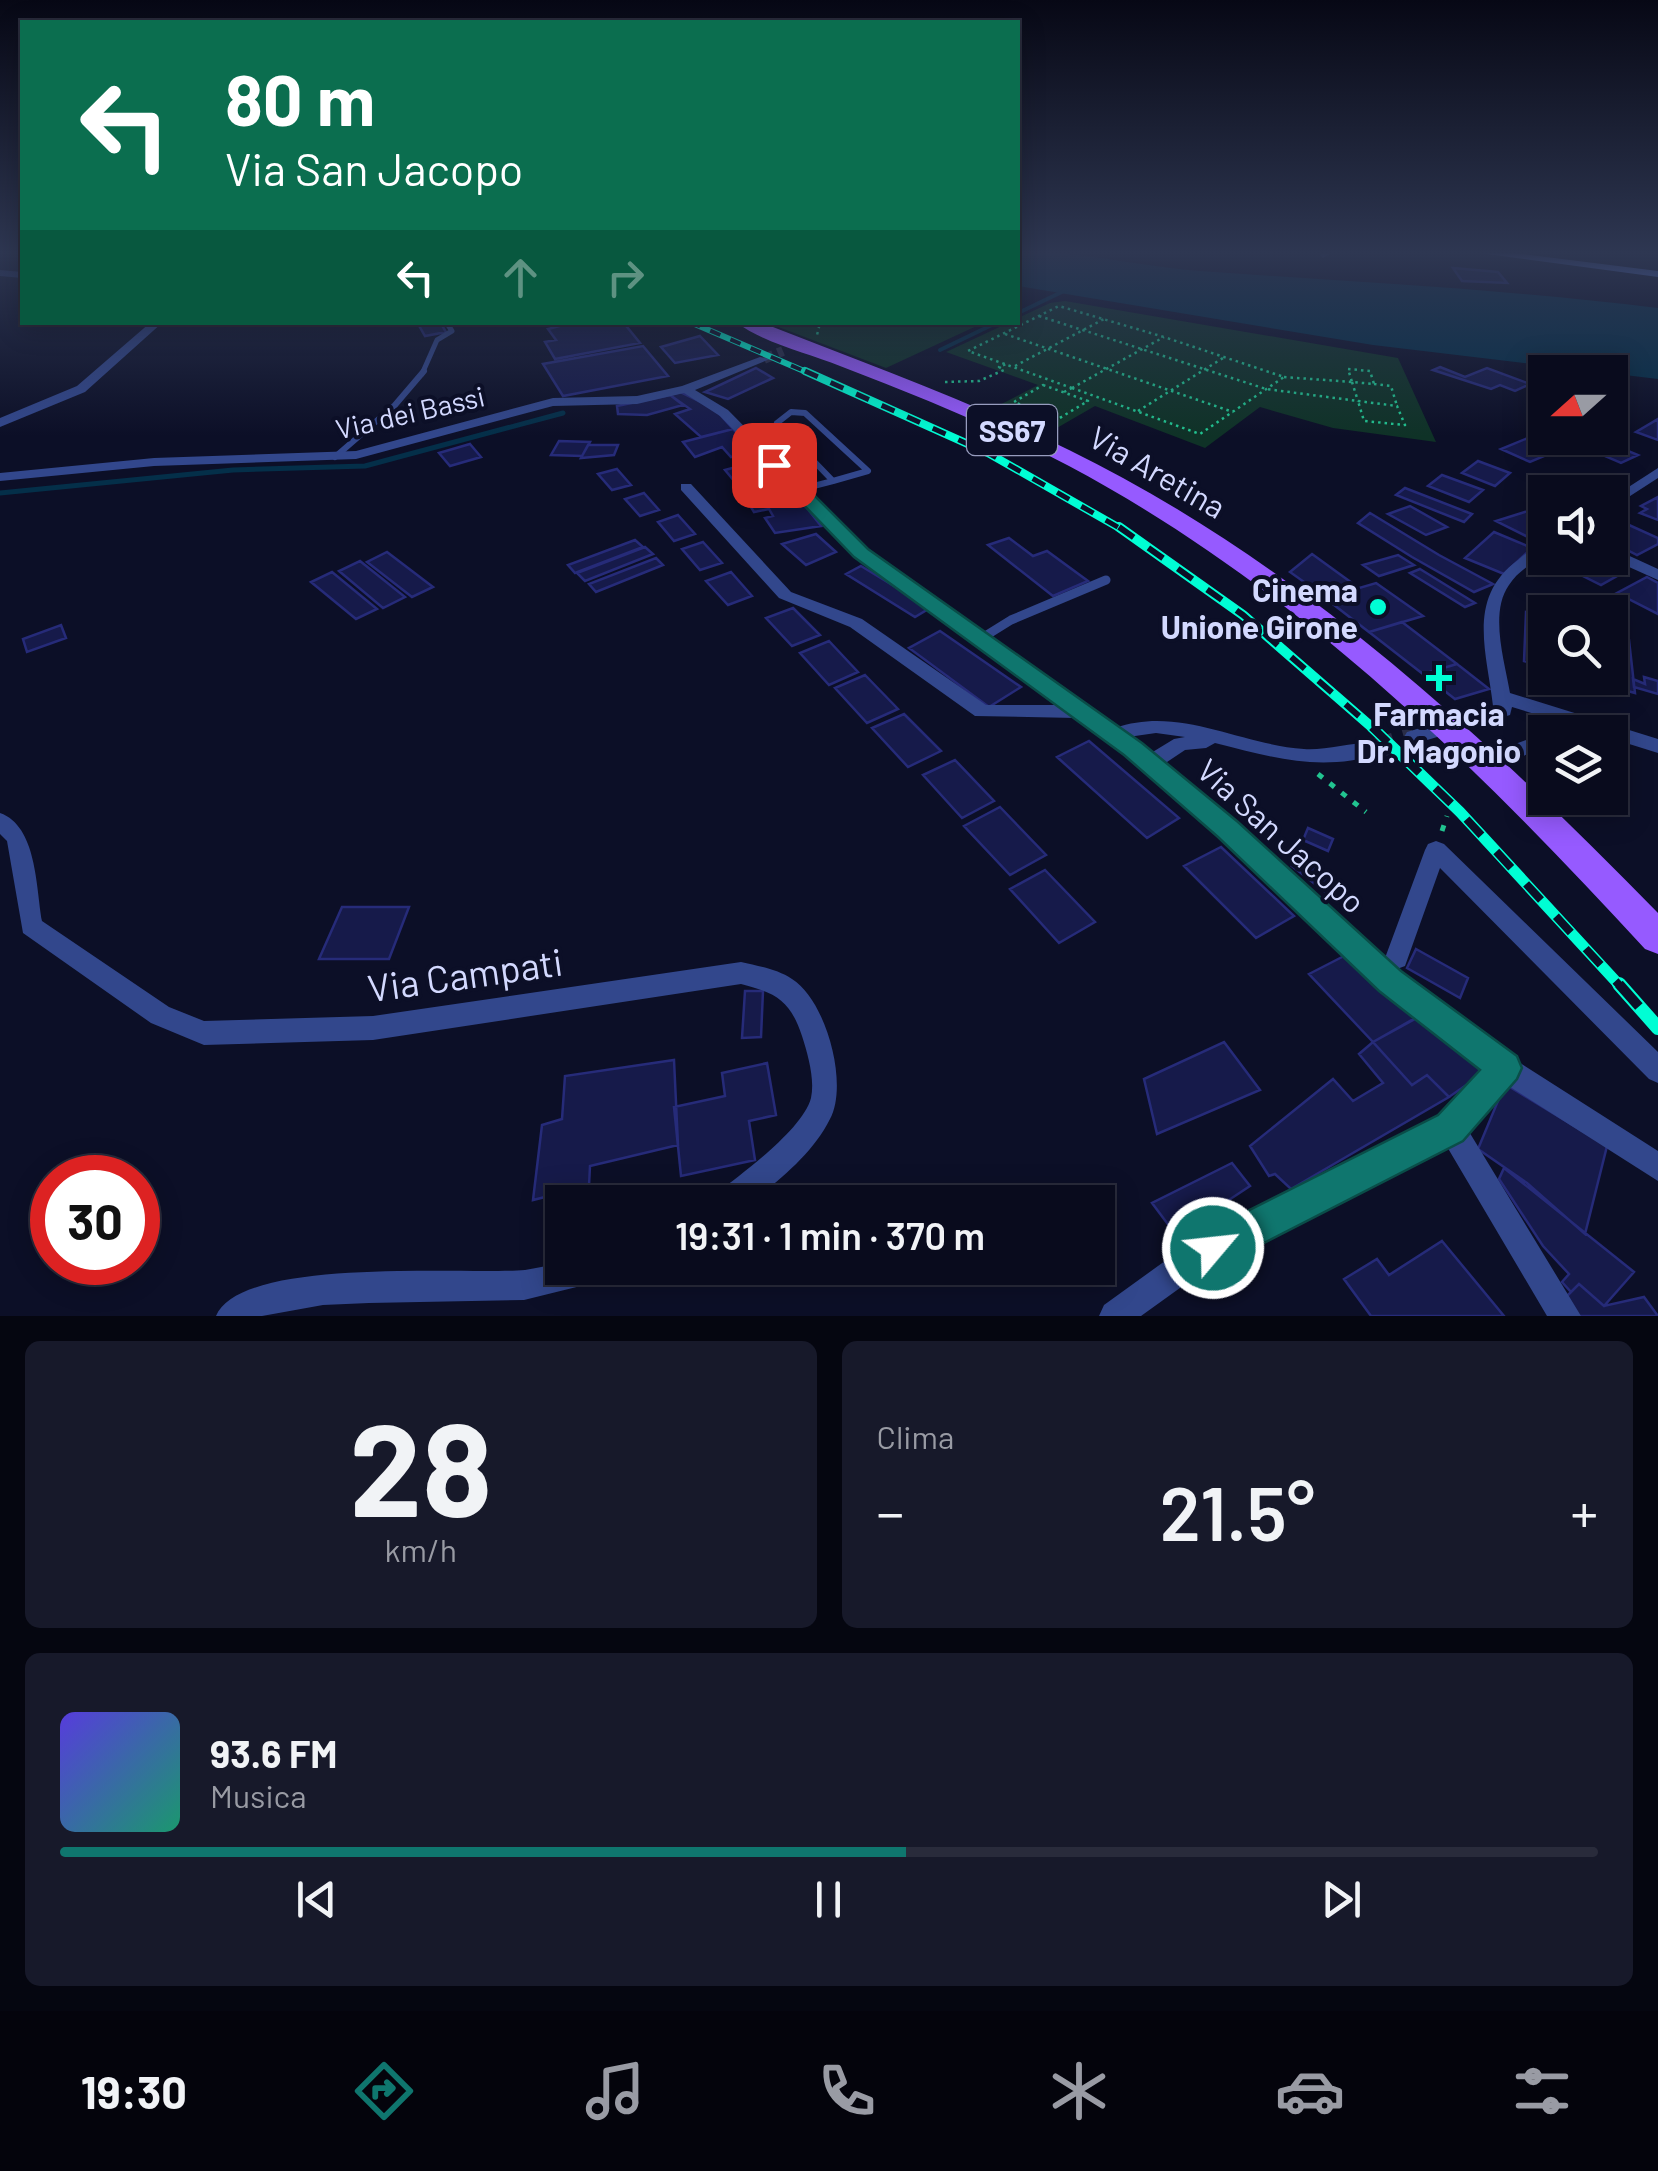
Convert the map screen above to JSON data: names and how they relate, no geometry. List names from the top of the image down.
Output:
{
  "streets": {
    "main road": ["SS67", "Via Aretina"],
    "street": ["Via dei Bassi", "Via San Jacopo", "Via Campati"]
  },
  "crossings": [
    ["Via dei Bassi", "Via San Jacopo"],
    ["SS67", "Via Aretina"]
  ],
  "places": {
    "other": ["Cinema Unione Girone"],
    "health": ["Farmacia Dr. Magonio"]
  },
  "north": "left",
  "page": {
    "turn": ["80 m", "Via San Jacopo"],
    "limit": "30",
    "trip": "19:31 · 1 min · 370 m",
    "tile": [
      ["28", "km/h"],
      "Clima"
    ],
    "heat": ["−", "21.5°", "+"],
    "song": ["93.6 FM", "Musica"],
    "tabs": "19:30"
  }
}
